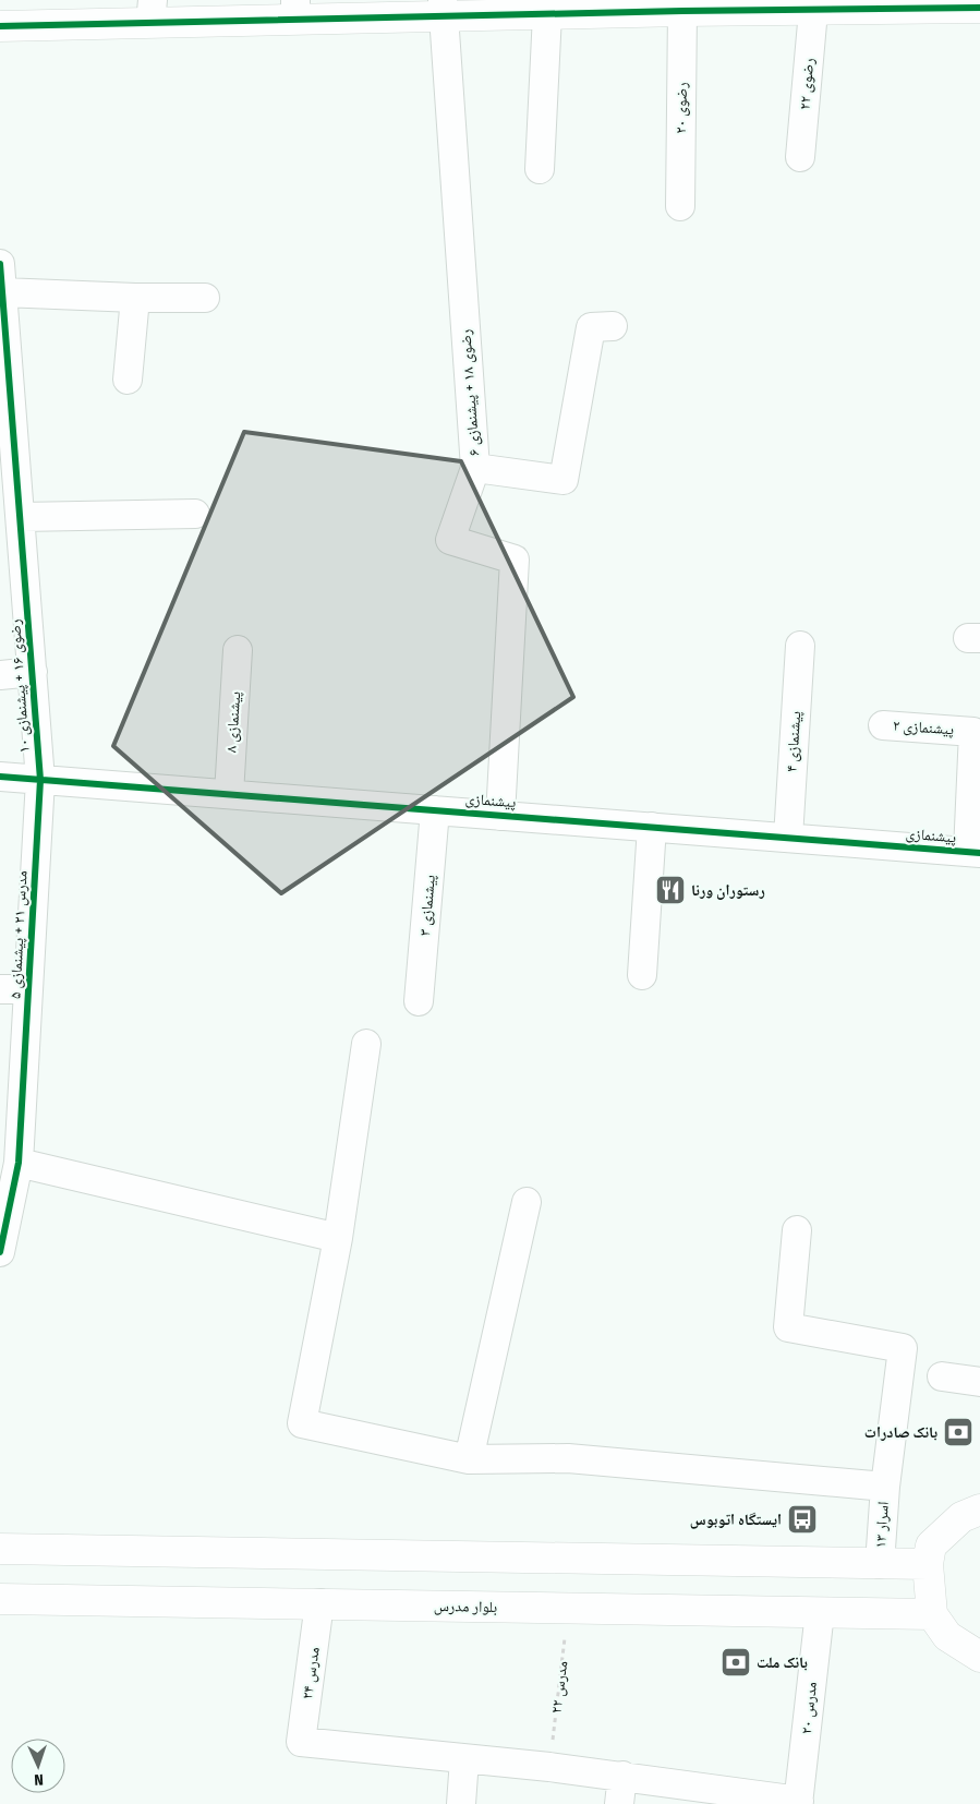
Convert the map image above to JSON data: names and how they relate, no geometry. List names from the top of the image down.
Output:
{
  "streets": {
    "main road": ["بلوار مدرس"],
    "street": [
      "رضوی ۲۲",
      "رضوی ۲۰",
      "رضوی ۱۸ + پیشنمازی ۶",
      "رضوی ۱۶ + پیشنمازی ۱۰",
      "پیشنمازی ۸",
      "پیشنمازی ۲",
      "پیشنمازی ۴",
      "پیشنمازی",
      "پیشنمازی ۳",
      "مدرس ۲۱ + پیشنمازی ۵",
      "اسرار ۱۳",
      "مدرس ۲۴",
      "مدرس ۲۰"
    ],
    "path": ["مدرس ۲۲"]
  },
  "crossings": [
    ["رضوی ۱۸ + پیشنمازی ۶", "پیشنمازی"],
    ["رضوی ۱۶ + پیشنمازی ۱۰", "پیشنمازی"],
    ["رضوی ۱۶ + پیشنمازی ۱۰", "مدرس ۲۱ + پیشنمازی ۵"],
    ["پیشنمازی ۸", "پیشنمازی"],
    ["پیشنمازی ۲", "پیشنمازی"],
    ["پیشنمازی ۴", "پیشنمازی"],
    ["پیشنمازی", "پیشنمازی ۳"],
    ["پیشنمازی", "مدرس ۲۱ + پیشنمازی ۵"],
    ["بلوار مدرس", "مدرس ۲۴"],
    ["بلوار مدرس", "مدرس ۲۲"],
    ["بلوار مدرس", "مدرس ۲۰"]
  ],
  "places": {
    "restaurant": ["رستوران ورنا"],
    "bank": ["بانک صادرات", "بانک ملت"],
    "bus stop": ["ایستگاه اتوبوس"]
  },
  "north": "bottom"
}
